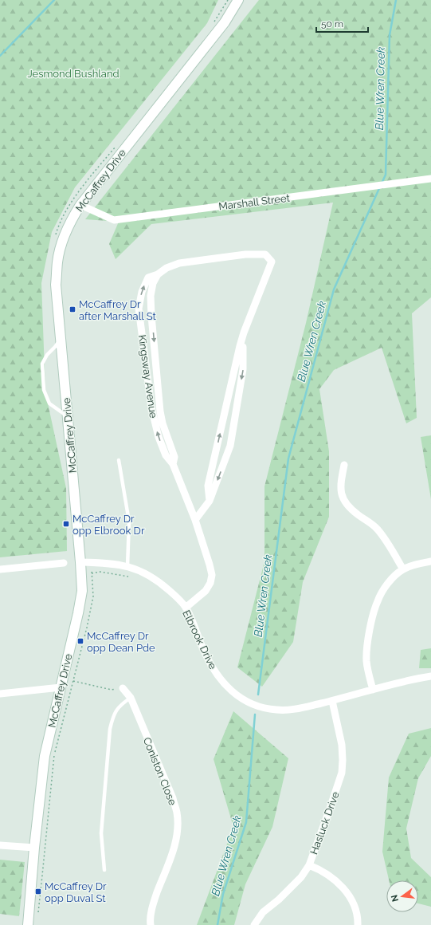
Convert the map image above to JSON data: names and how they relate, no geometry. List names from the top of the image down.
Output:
{
  "streets": {
    "main road": ["McCaffrey Drive"],
    "street": [
      "Marshall Street",
      "Kingsway Avenue",
      "Elbrook Drive",
      "Coniston Close",
      "Hasluck Drive"
    ]
  },
  "crossings": [
    ["McCaffrey Drive", "Marshall Street"],
    ["McCaffrey Drive", "Elbrook Drive"],
    ["Kingsway Avenue", "Elbrook Drive"],
    ["Elbrook Drive", "Hasluck Drive"]
  ],
  "water": ["Blue Wren Creek"],
  "parks": ["Jesmond Bushland"],
  "places": {
    "transit": [
      "McCaffrey Dr after Marshall St",
      "McCaffrey Dr opp Elbrook Dr",
      "McCaffrey Dr opp Dean Pde",
      "McCaffrey Dr opp Duval St"
    ]
  },
  "scale_bar": "50 m",
  "north": "left"
}
